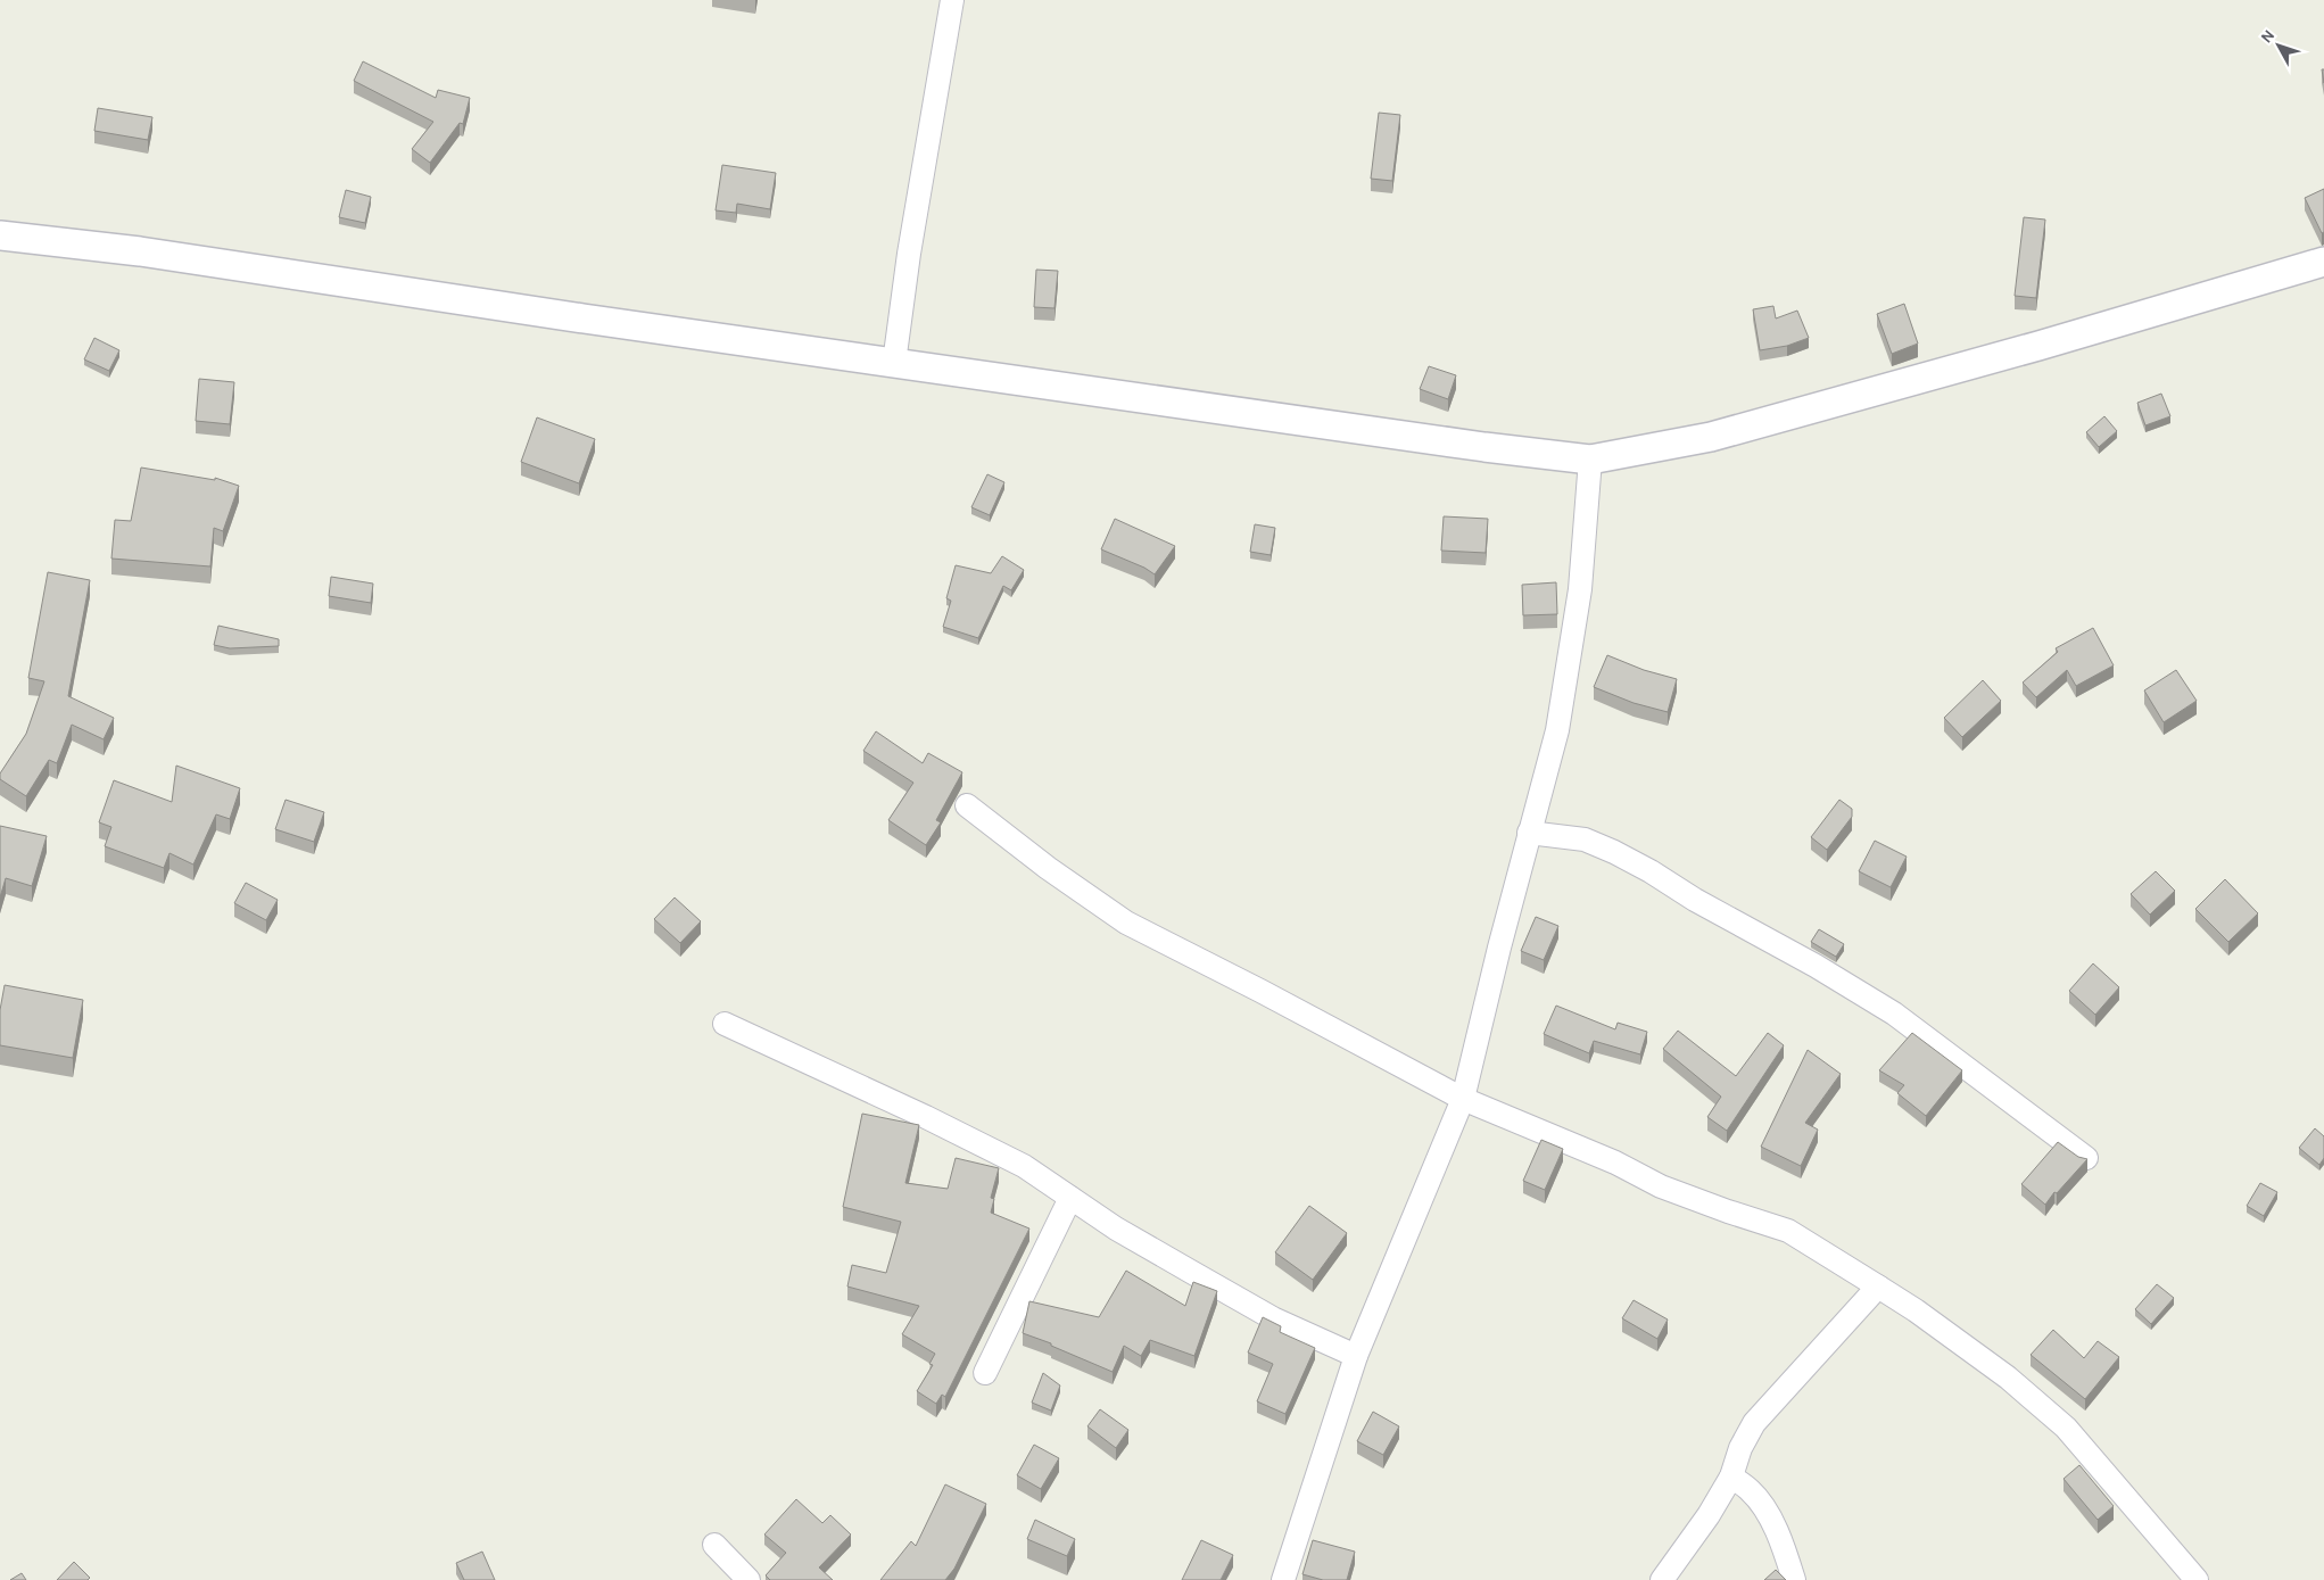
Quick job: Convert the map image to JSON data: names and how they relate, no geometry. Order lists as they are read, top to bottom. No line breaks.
{"north":"top left"}
